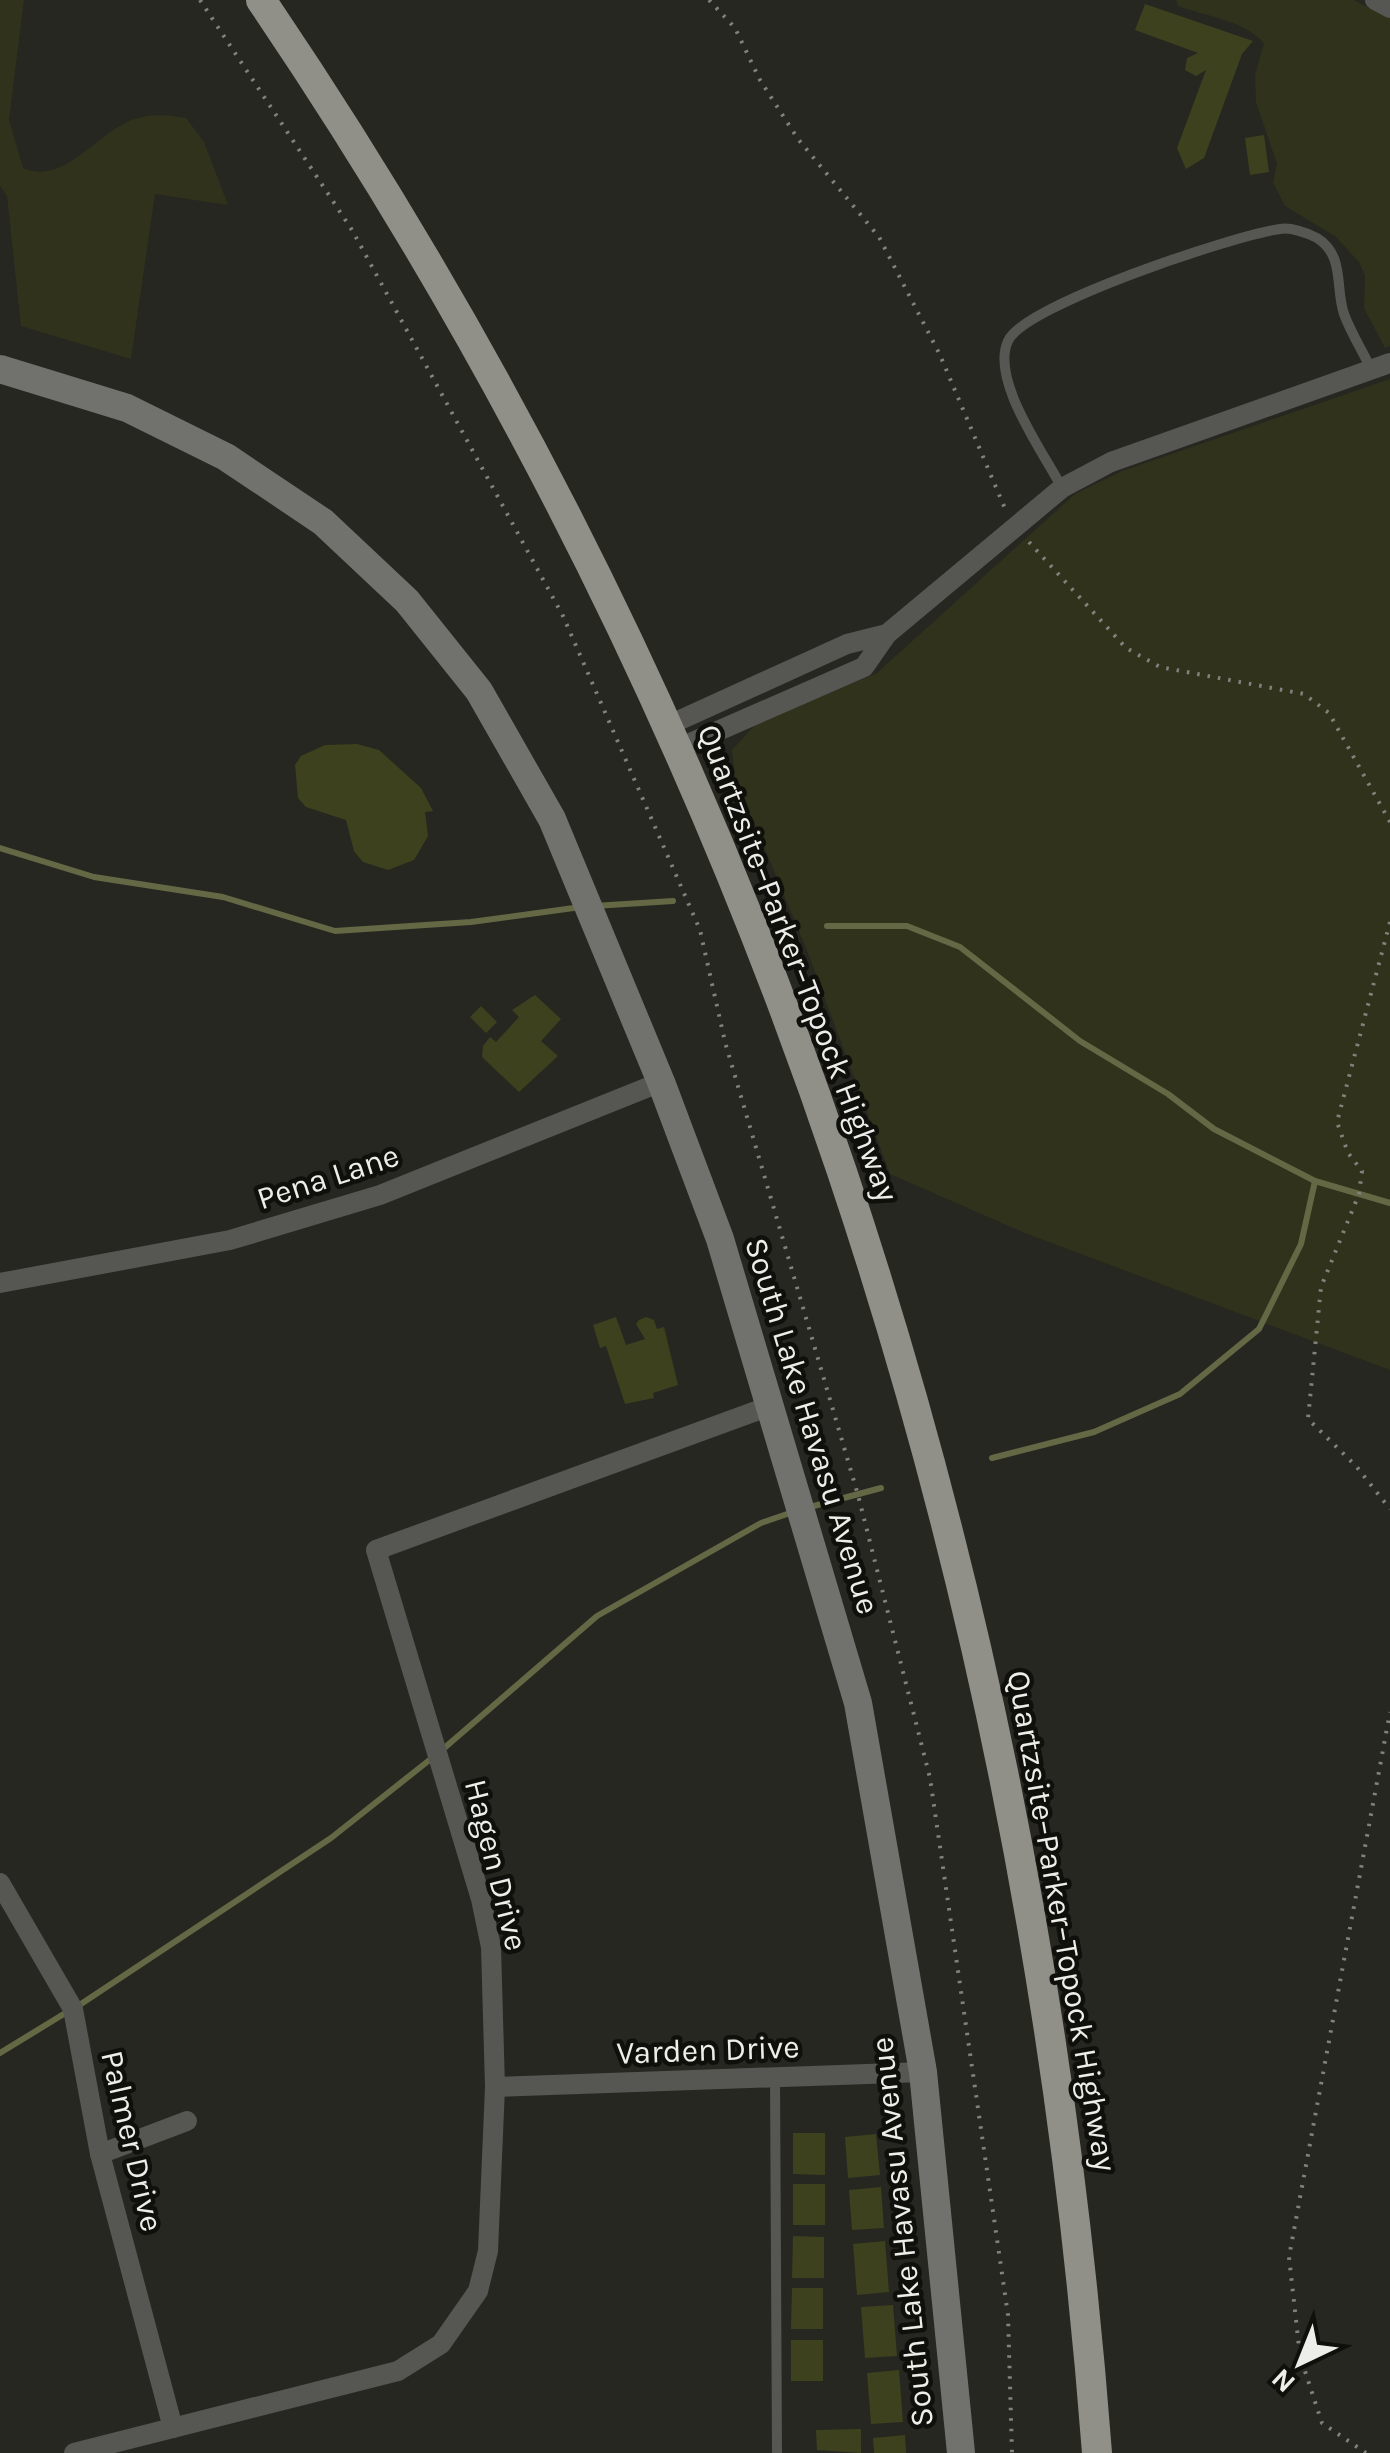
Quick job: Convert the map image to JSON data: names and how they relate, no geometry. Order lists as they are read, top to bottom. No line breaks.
{"streets":{"highway":["Quartzsite–Parker–Topock Highway"],"main road":["South Lake Havasu Avenue"],"street":["Pena Lane","Hagen Drive","Varden Drive","Palmer Drive"]},"crossings":[["Pena Lane","South Lake Havasu Avenue"],["South Lake Havasu Avenue","Hagen Drive"],["South Lake Havasu Avenue","Varden Drive"],["Hagen Drive","Varden Drive"],["Hagen Drive","Palmer Drive"]],"north":"bottom left"}
